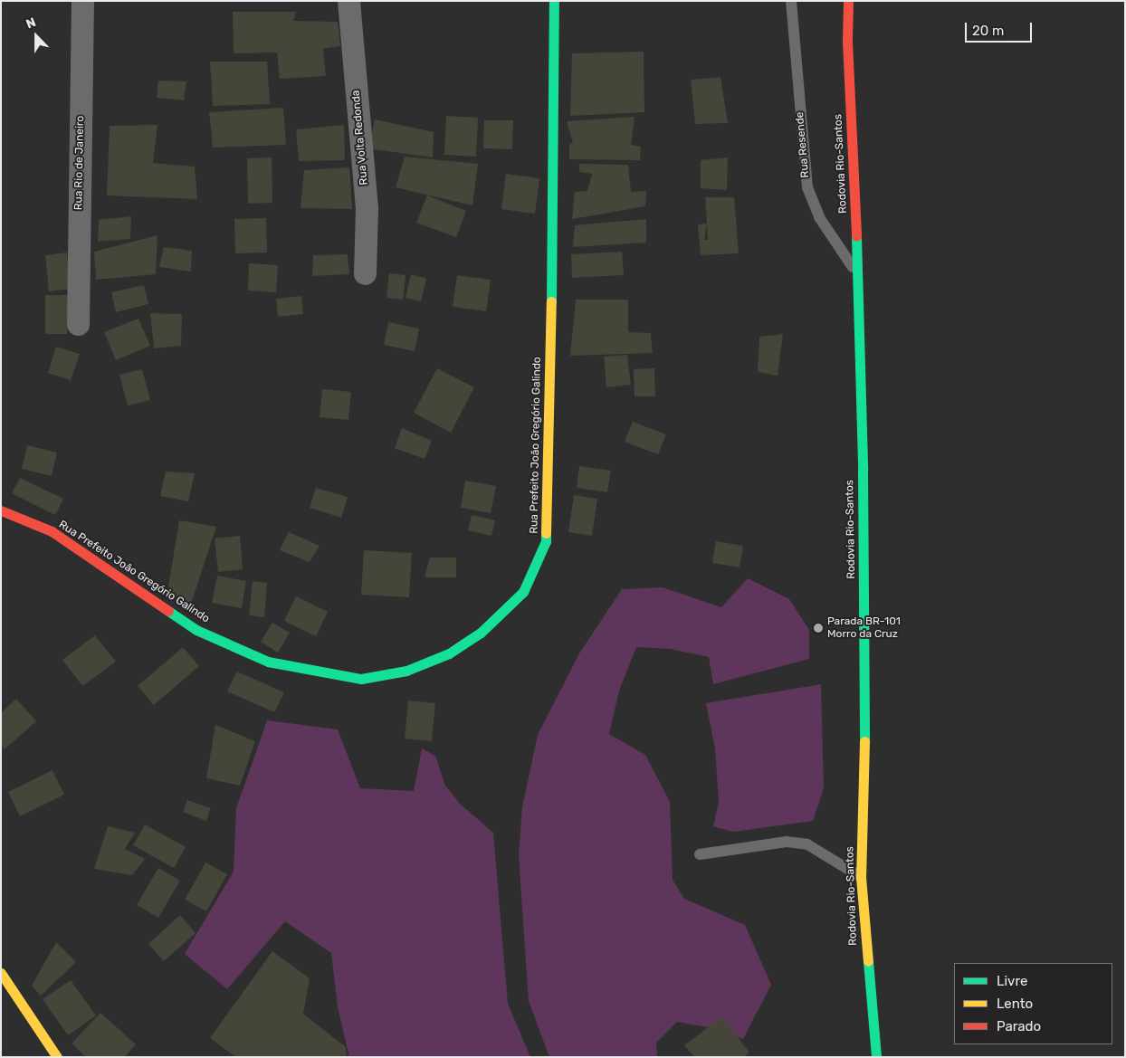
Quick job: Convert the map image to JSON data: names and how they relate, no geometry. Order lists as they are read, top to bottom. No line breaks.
{"streets":{"main road":["Rodovia Rio-Santos","Rua Prefeito João Gregório Galindo"],"street":["Rua Volta Redonda","Rua Rio de Janeiro"],"lane":["Rua Resende"]},"crossings":[["Rua Resende","Rodovia Rio-Santos"]],"places":["Parada BR-101 Morro da Cruz"],"legend":["Livre","Lento","Parado"],"scale_bar":"20 m","north":"top"}
